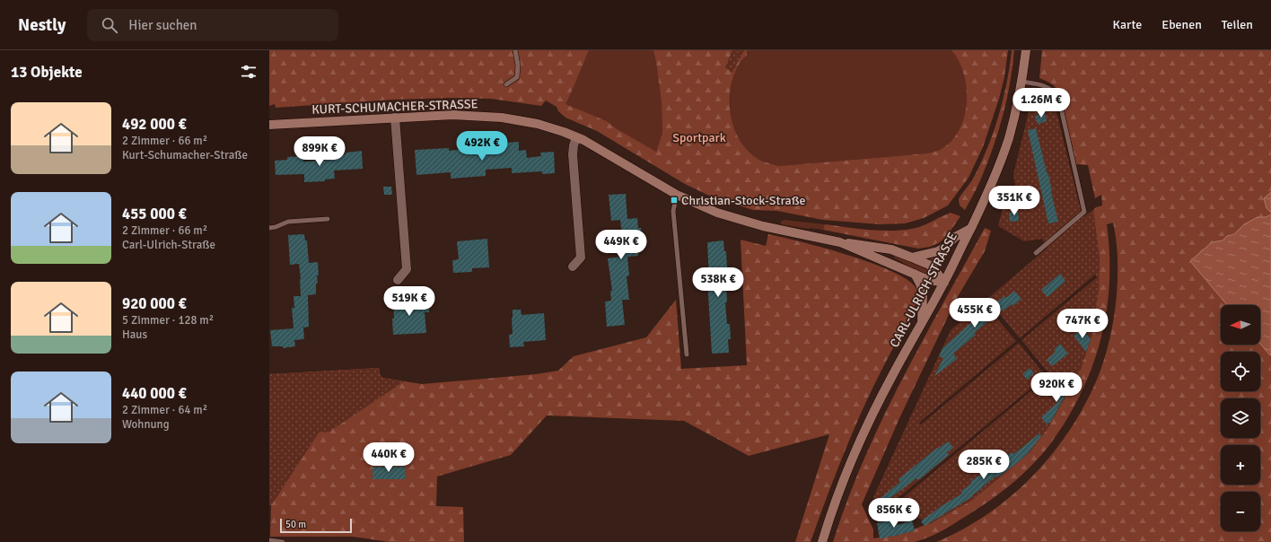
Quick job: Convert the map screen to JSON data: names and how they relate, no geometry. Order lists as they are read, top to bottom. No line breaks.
{"streets":{"street":["KURT-SCHUMACHER-STRASSE","CARL-ULRICH-STRASSE"]},"crossings":[["KURT-SCHUMACHER-STRASSE","CARL-ULRICH-STRASSE"]],"parks":["Sportpark"],"places":{"transit":["Christian-Stock-Straße"]},"scale_bar":"50 m","north":"left","page":{"header":"Nestly","search":"Hier suchen","nav":["Karte","Ebenen","Teilen"],"heading":"13 Objekte","price":["1.26M €","492K €","899K €","351K €","449K €","538K €","519K €","455K €","747K €","920K €","440K €","285K €","856K €"],"list":[{"name":"492 000 €","note":"2 Zimmer · 66 m² · Kurt-Schumacher-Straße"},{"name":"455 000 €","note":"2 Zimmer · 66 m² · Carl-Ulrich-Straße"},{"name":"920 000 €","note":"5 Zimmer · 128 m² · Haus"},{"name":"440 000 €","note":"2 Zimmer · 64 m² · Wohnung"}],"map_buttons":["+","−"],"scale":"50 m"}}
